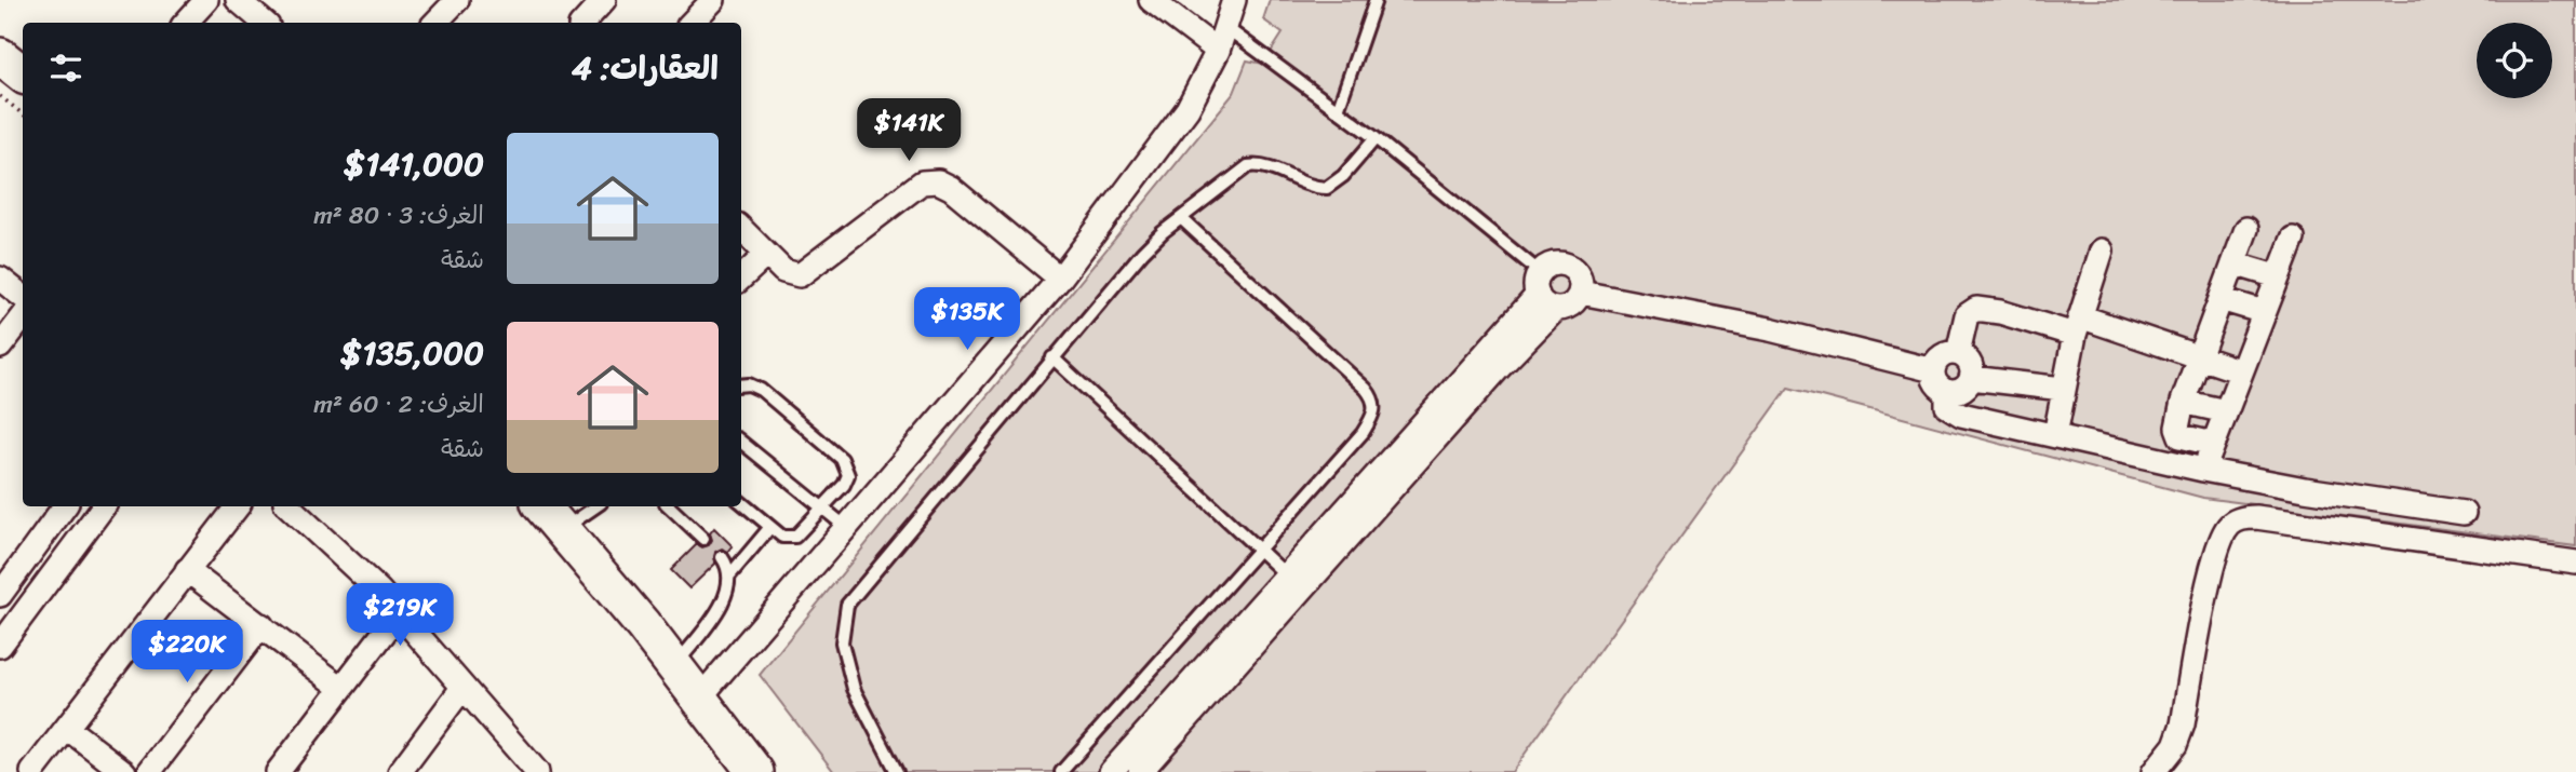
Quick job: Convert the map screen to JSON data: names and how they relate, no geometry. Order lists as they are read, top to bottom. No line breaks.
{"page":{"heading":"العقارات: 4","price":["$141K","$135K","$219K","$220K"],"list":[{"name":"$141,000","note":"الغرف: 3 · 80 m² · شقة"},{"name":"$135,000","note":"الغرف: 2 · 60 m² · شقة"}]}}
